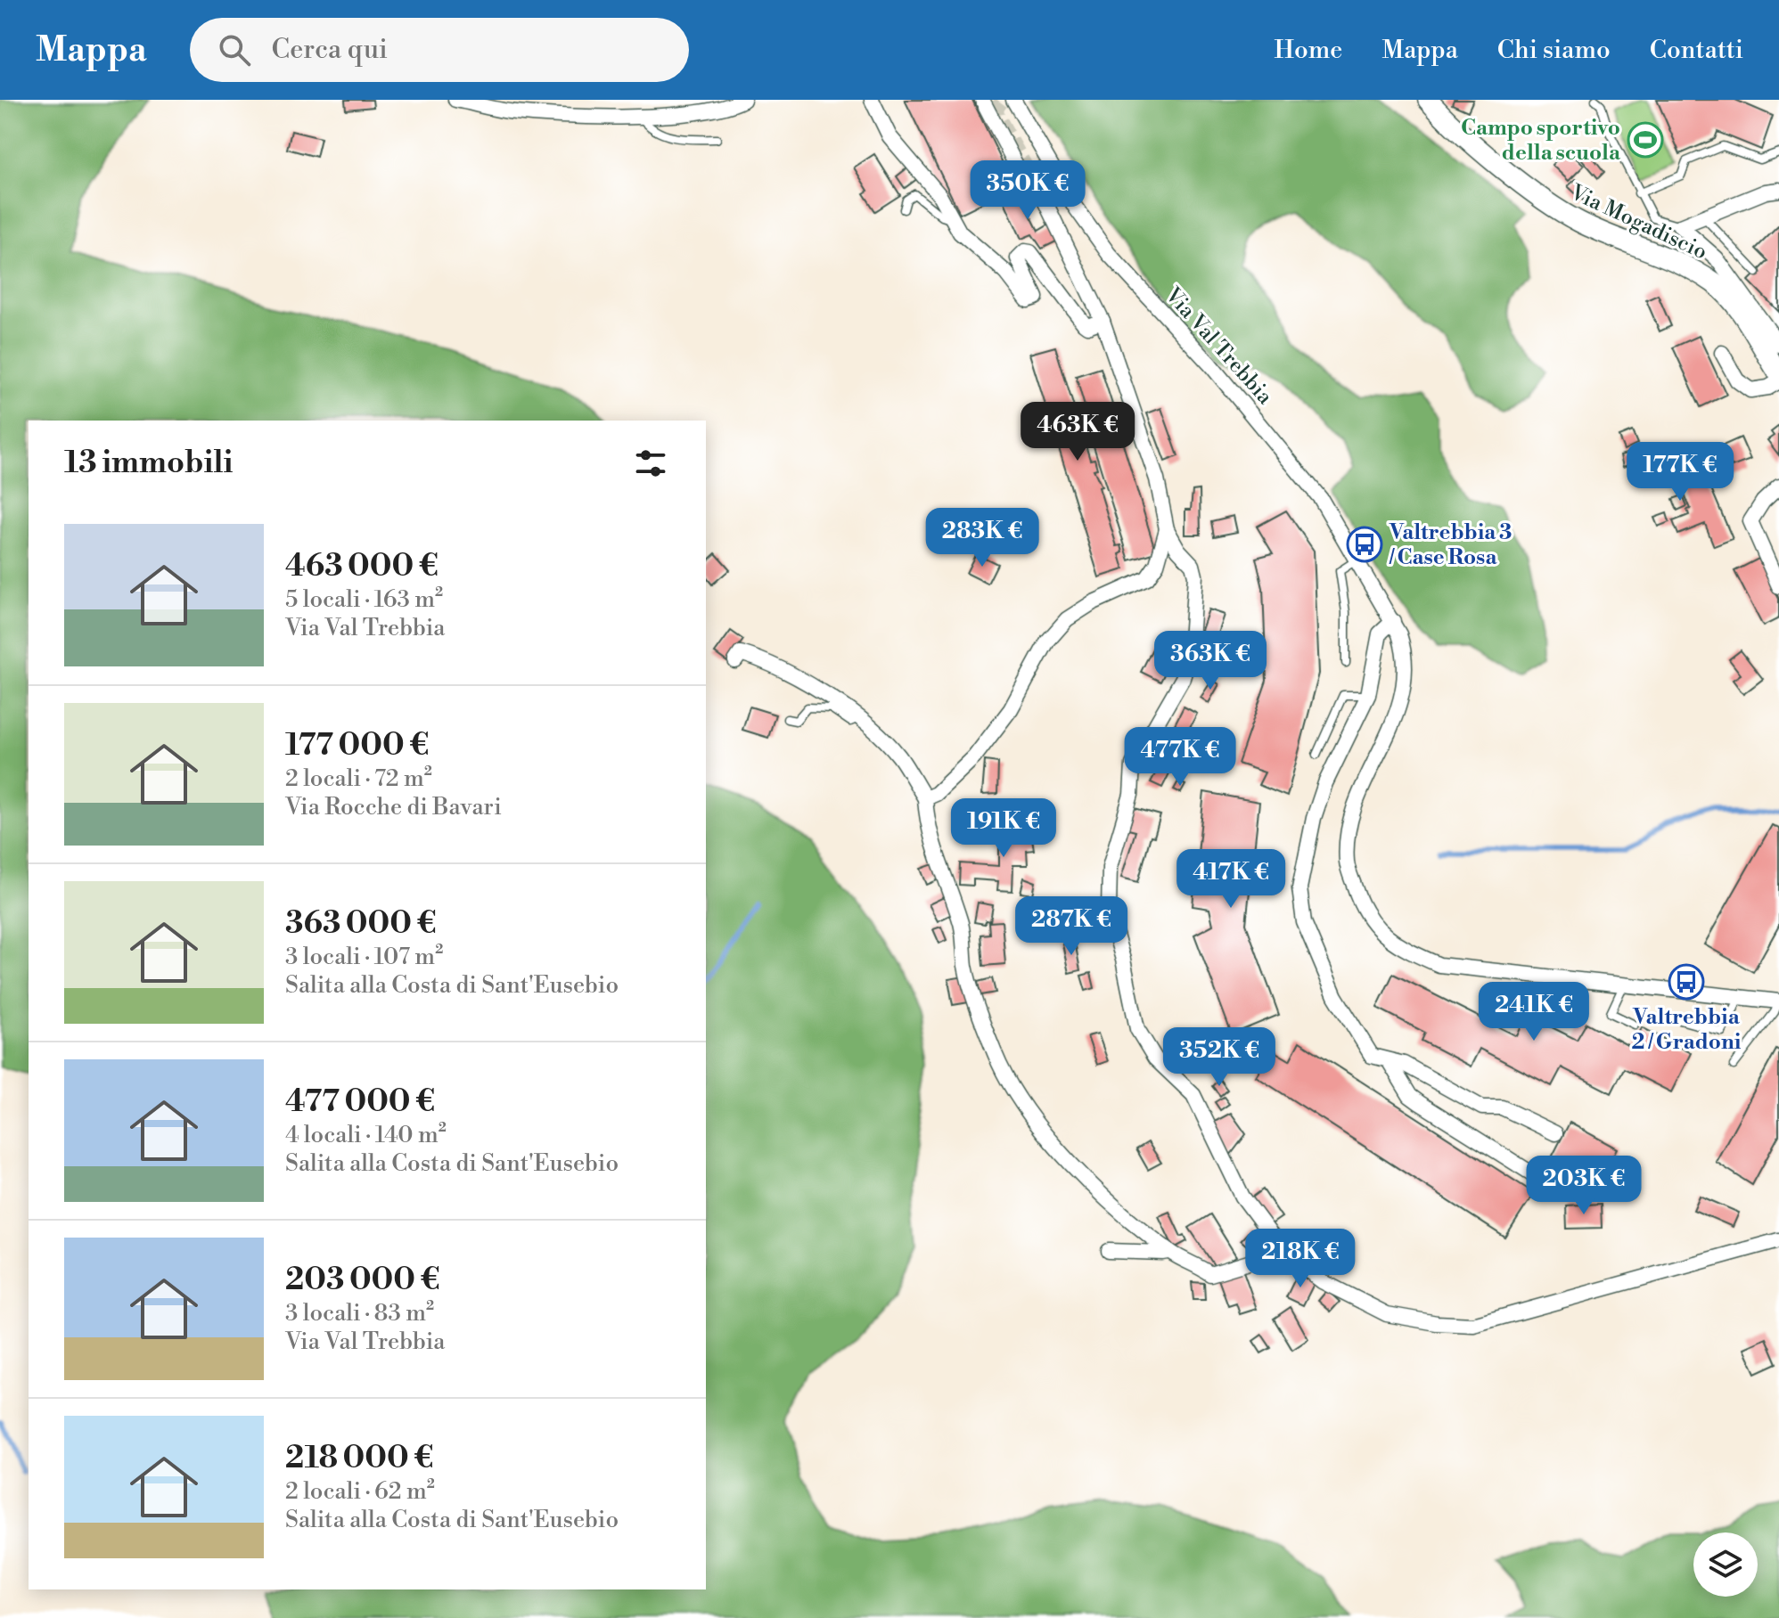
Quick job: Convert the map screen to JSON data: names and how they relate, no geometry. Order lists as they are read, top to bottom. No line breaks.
{"streets":{"street":["Via Mogadiscio","Via Val Trebbia"]},"places":{"sports":["Campo sportivo della scuola"],"bus stop":["Valtrebbia 3 / Case Rosa","Valtrebbia 2 / Gradoni"]},"page":{"header":"Mappa","search":"Cerca qui","nav":["Home","Mappa","Chi siamo","Contatti"],"price":["350K €","463K €","177K €","283K €","363K €","477K €","191K €","417K €","287K €","241K €","352K €","203K €","218K €"],"heading":"13 immobili","list":[{"name":"463 000 €","note":"5 locali · 163 m² · Via Val Trebbia"},{"name":"177 000 €","note":"2 locali · 72 m² · Via Rocche di Bavari"},{"name":"363 000 €","note":"3 locali · 107 m² · Salita alla Costa di Sant'Eusebio"},{"name":"477 000 €","note":"4 locali · 140 m² · Salita alla Costa di Sant'Eusebio"},{"name":"203 000 €","note":"3 locali · 83 m² · Via Val Trebbia"},{"name":"218 000 €","note":"2 locali · 62 m² · Salita alla Costa di Sant'Eusebio"}]}}
